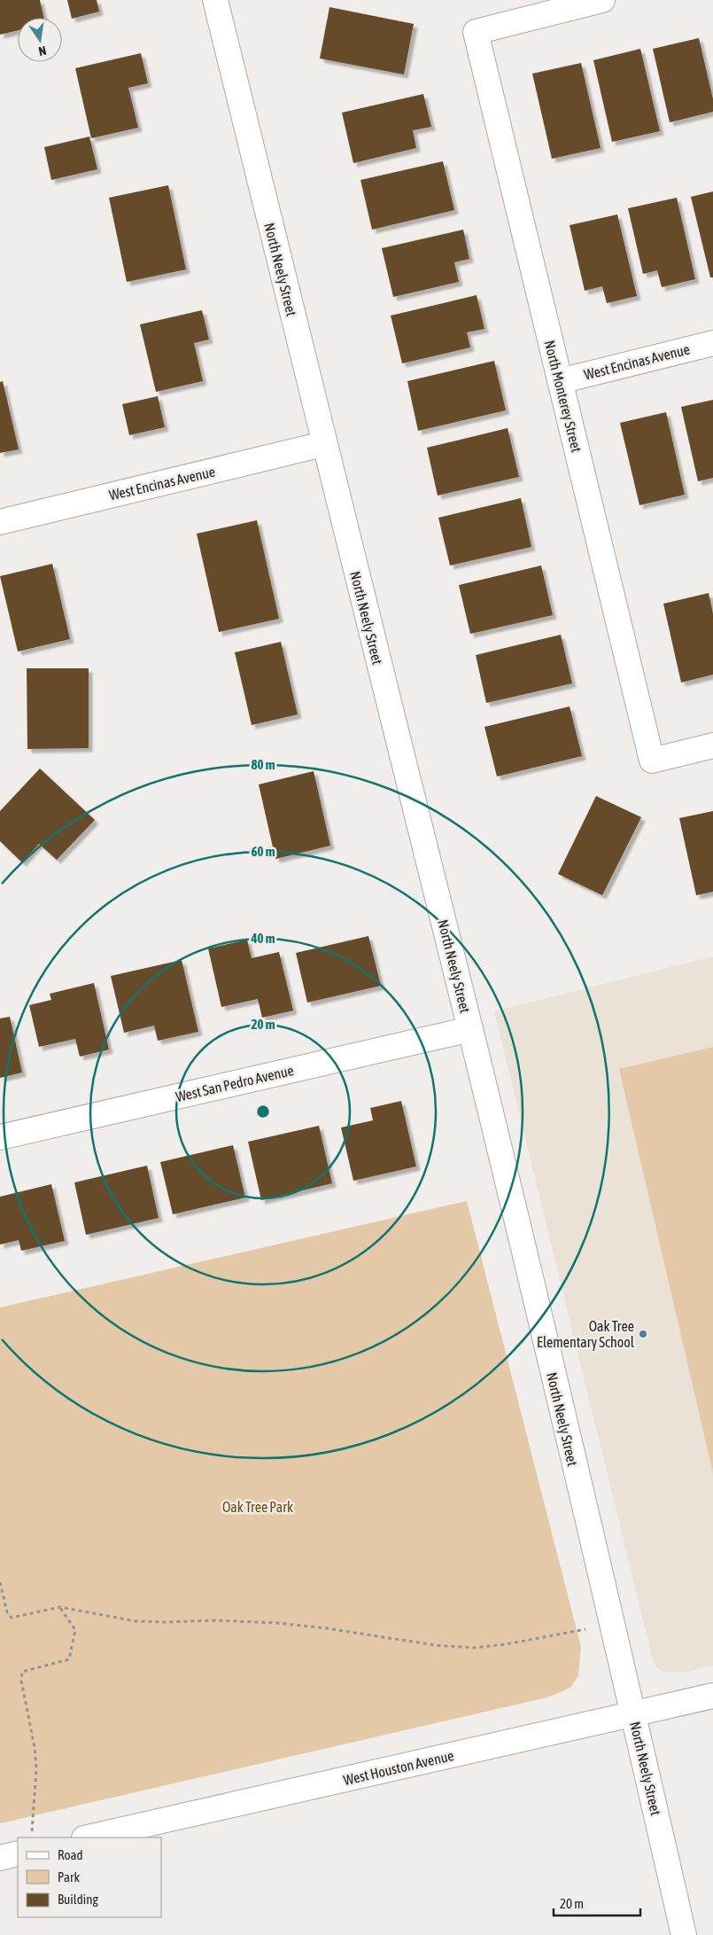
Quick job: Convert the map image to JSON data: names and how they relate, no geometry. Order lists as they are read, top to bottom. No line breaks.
{"streets":{"street":["North Neely Street","West Encinas Avenue","North Monterey Street","West San Pedro Avenue","West Houston Avenue"]},"crossings":[["North Neely Street","West Encinas Avenue"],["North Neely Street","West San Pedro Avenue"],["North Neely Street","West Houston Avenue"],["West Encinas Avenue","North Monterey Street"]],"parks":["Oak Tree Park"],"places":["Oak Tree Elementary School"],"legend":["Road","Park","Building"],"scale_bar":"20 m","north":"bottom","rings":["80 m","60 m","40 m","20 m"]}
